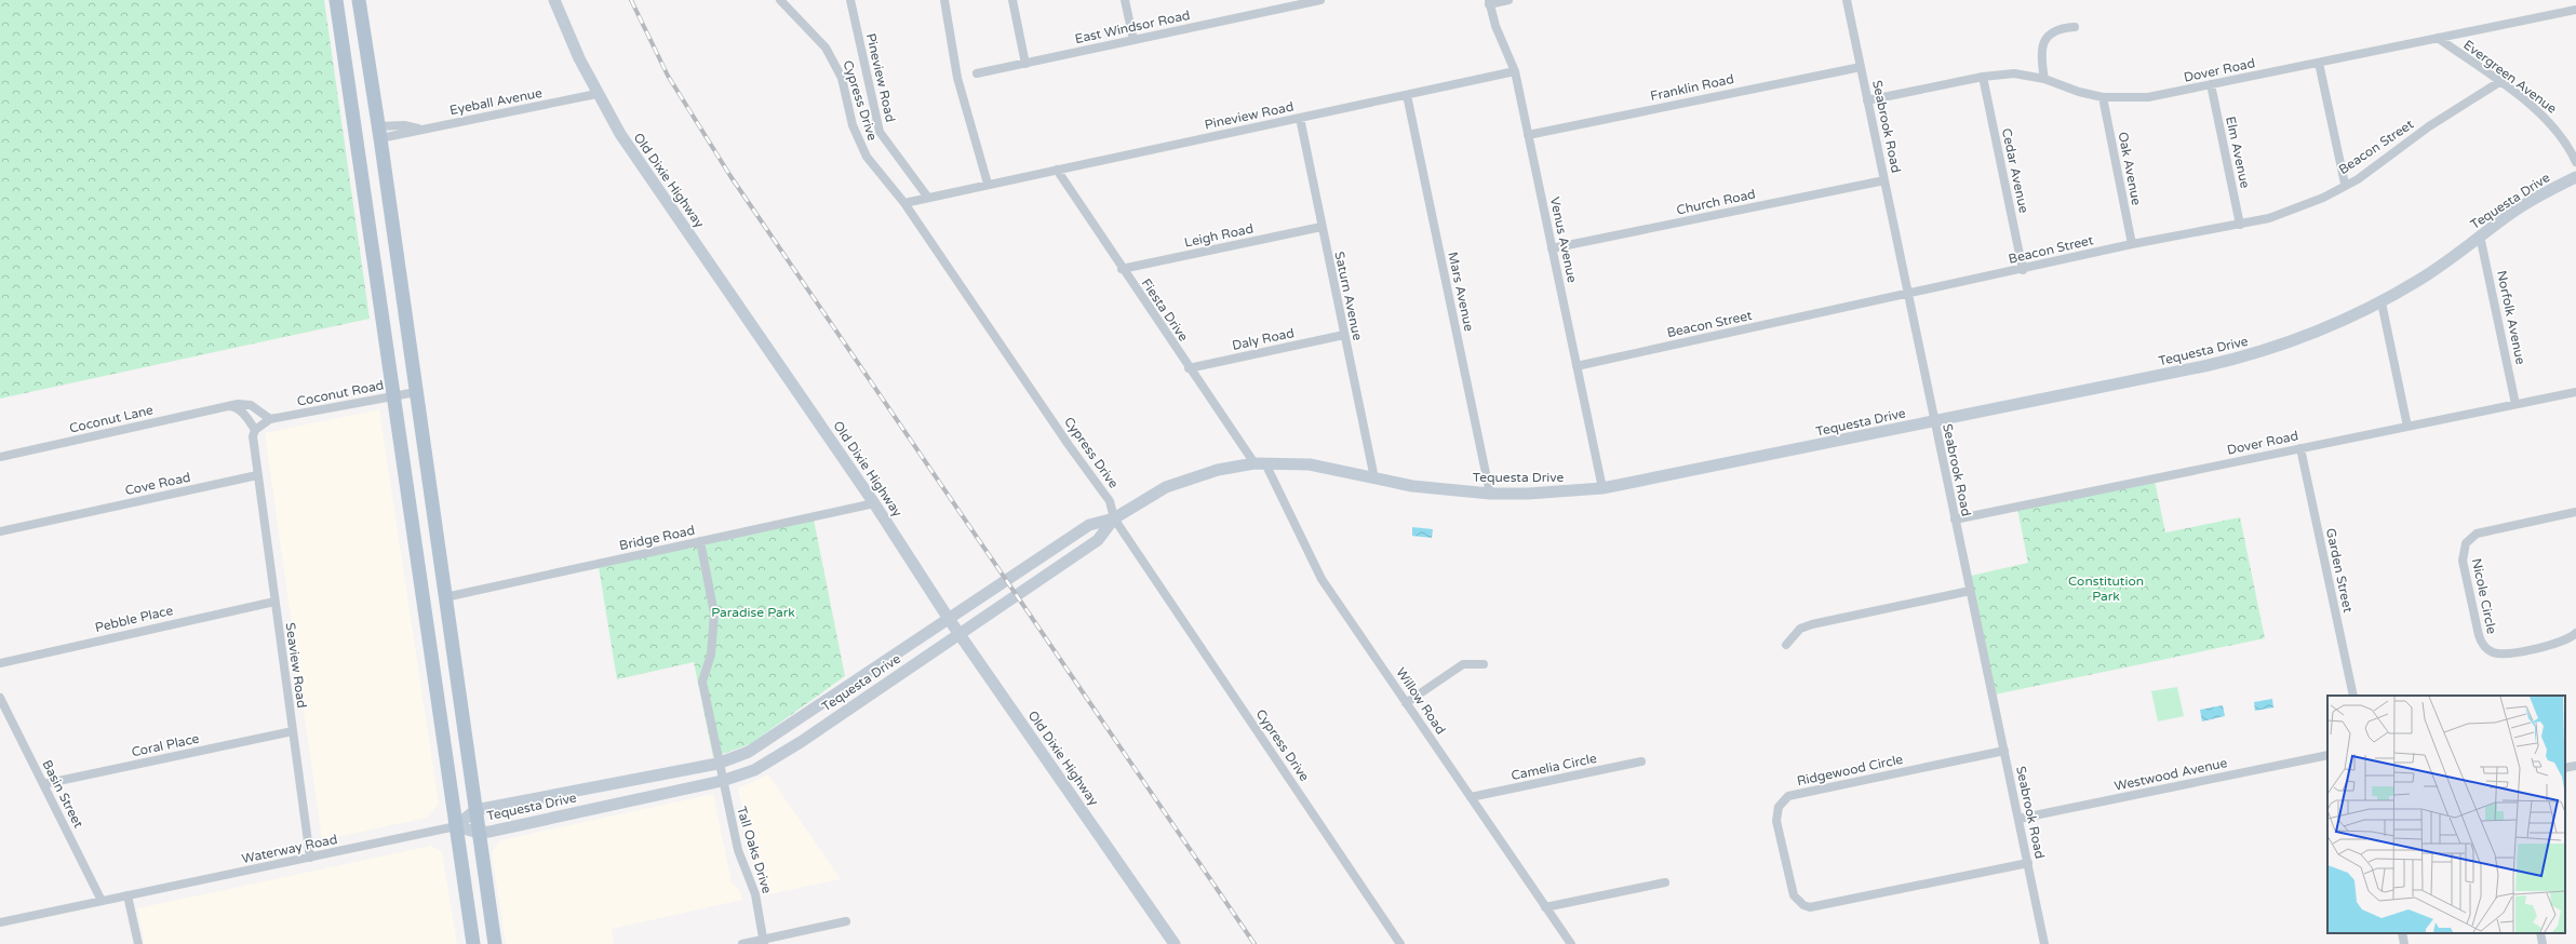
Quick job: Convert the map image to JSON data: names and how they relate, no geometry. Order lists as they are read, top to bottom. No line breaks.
{"streets":{"street":["East Windsor Road","Dover Road","Evergreen Avenue","Pineview Road","Franklin Road","Cypress Drive","Eyeball Avenue","Seabrook Road","Beacon Street","Elm Avenue","Oak Avenue","Cedar Avenue","Old Dixie Highway","Tequesta Drive","Church Road","Leigh Road","Venus Avenue","Mars Avenue","Saturn Avenue","Fiesta Drive","Norfolk Avenue","Daly Road","Coconut Road","Coconut Lane","Cove Road","Bridge Road","Garden Street","Nicole Circle","Pebble Place","Seaview Road","Willow Road","Coral Place","Camelia Circle","Ridgewood Circle","Westwood Avenue","Basin Street","Waterway Road","Tall Oaks Drive"]},"crossings":[["Dover Road","Evergreen Avenue"],["Dover Road","Seabrook Road"],["Dover Road","Elm Avenue"],["Dover Road","Oak Avenue"],["Dover Road","Cedar Avenue"],["Dover Road","Norfolk Avenue"],["Dover Road","Garden Street"],["Evergreen Avenue","Beacon Street"],["Pineview Road","Cypress Drive"],["Pineview Road","Venus Avenue"],["Pineview Road","Mars Avenue"],["Pineview Road","Saturn Avenue"],["Pineview Road","Fiesta Drive"],["Franklin Road","Seabrook Road"],["Franklin Road","Venus Avenue"],["Cypress Drive","Tequesta Drive"],["Eyeball Avenue","Old Dixie Highway"],["Seabrook Road","Beacon Street"],["Seabrook Road","Tequesta Drive"],["Seabrook Road","Church Road"],["Seabrook Road","Ridgewood Circle"],["Seabrook Road","Westwood Avenue"],["Beacon Street","Elm Avenue"],["Beacon Street","Oak Avenue"],["Beacon Street","Cedar Avenue"],["Beacon Street","Venus Avenue"],["Old Dixie Highway","Tequesta Drive"],["Old Dixie Highway","Bridge Road"],["Tequesta Drive","Venus Avenue"],["Tequesta Drive","Mars Avenue"],["Tequesta Drive","Saturn Avenue"],["Tequesta Drive","Fiesta Drive"],["Tequesta Drive","Norfolk Avenue"],["Tequesta Drive","Willow Road"],["Tequesta Drive","Waterway Road"],["Tequesta Drive","Tall Oaks Drive"],["Church Road","Venus Avenue"],["Leigh Road","Saturn Avenue"],["Leigh Road","Fiesta Drive"],["Saturn Avenue","Daly Road"],["Fiesta Drive","Daly Road"],["Fiesta Drive","Willow Road"],["Coconut Road","Coconut Lane"],["Cove Road","Seaview Road"],["Bridge Road","Tall Oaks Drive"],["Pebble Place","Seaview Road"],["Seaview Road","Coral Place"],["Seaview Road","Waterway Road"],["Willow Road","Camelia Circle"],["Coral Place","Basin Street"],["Basin Street","Waterway Road"]],"parks":["Constitution Park","Paradise Park"]}
